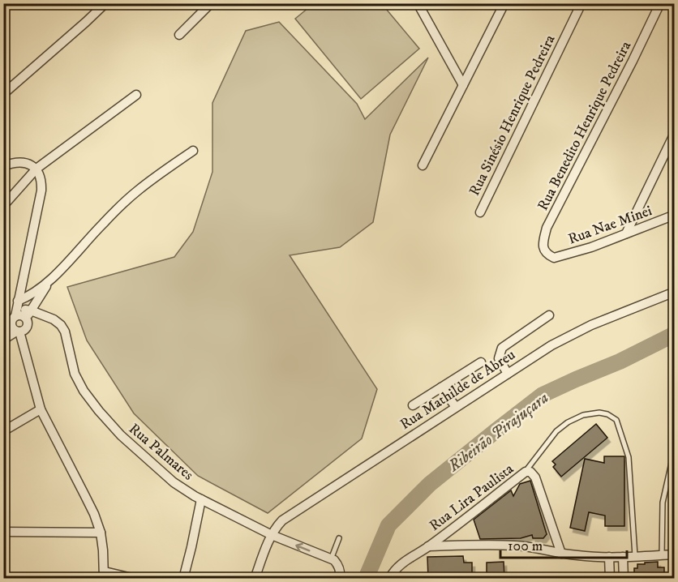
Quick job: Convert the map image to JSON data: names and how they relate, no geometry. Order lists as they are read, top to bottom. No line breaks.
{"streets":{"street":["Rua Sinésio Henrique Pedreira","Rua Benedito Henrique Pedreira","Rua Nae Minei","Rua Mathilde de Abreu","Rua Palmares","Rua Lira Paulista"]},"crossings":[["Rua Benedito Henrique Pedreira","Rua Nae Minei"],["Rua Mathilde de Abreu","Rua Palmares"]],"water":["Ribeirão Pirajuçara"],"scale_bar":"100 m"}
